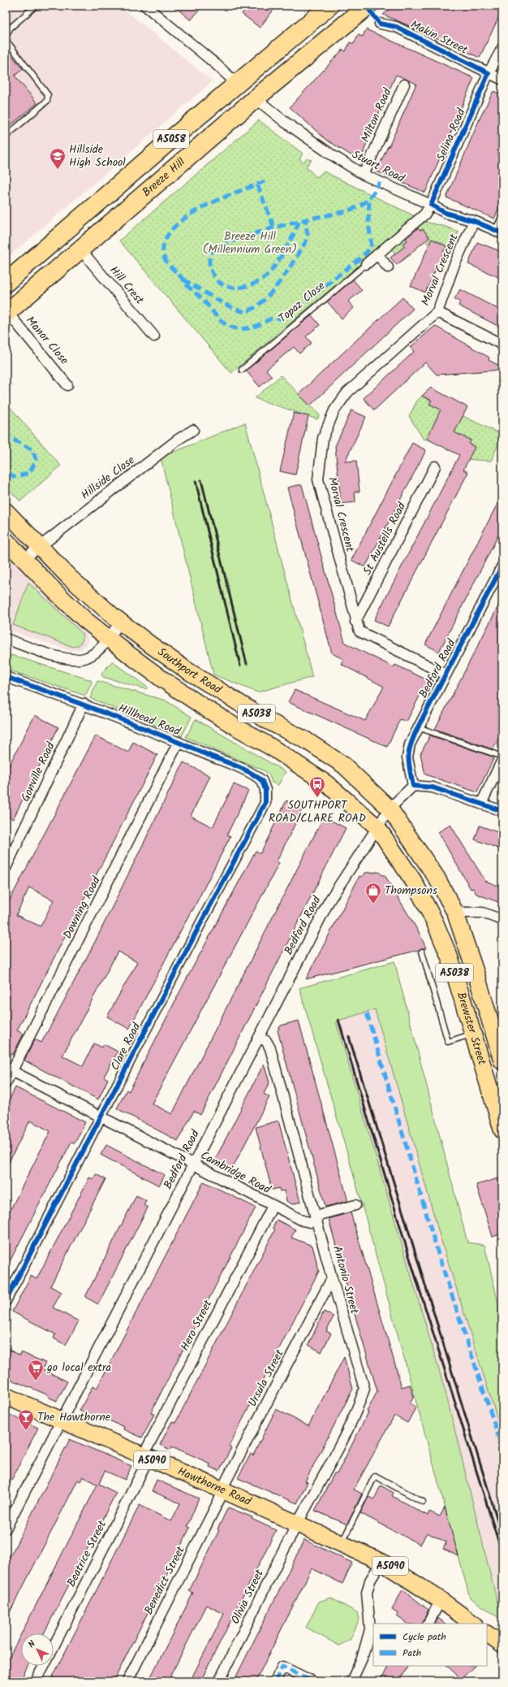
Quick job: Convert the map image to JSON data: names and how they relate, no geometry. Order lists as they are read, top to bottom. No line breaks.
{"streets":{"highway":["A5058","Breeze Hill"],"main road":["Southport Road","A5038","Brewster Street","A5090","Hawthorne Road"],"street":["Makin Street","Milton Road","Selina Road","Stuart Road","Morval Crescent","Hill Crest","Topaz Close","Manor Close","Hillside Close","St Austells Road","Bedford Road","Hillhead Road","Gonville Road","Downing Road","Clare Road","Cambridge Road","Antonio Street","Hero Street","Ursula Street","Beatrice Street","Benedict Street","Olivia Street"]},"crossings":[["Makin Street","Selina Road"],["Milton Road","Stuart Road"],["Selina Road","Stuart Road"],["Selina Road","Topaz Close"],["Stuart Road","Breeze Hill"],["Stuart Road","Morval Crescent"],["Stuart Road","Topaz Close"],["Breeze Hill","Hill Crest"],["Breeze Hill","Manor Close"],["Morval Crescent","St Austells Road"],["Morval Crescent","Bedford Road"],["Hillside Close","Southport Road"],["Bedford Road","Southport Road"],["Bedford Road","Brewster Street"],["Bedford Road","Cambridge Road"],["Bedford Road","Antonio Street"],["Bedford Road","Hawthorne Road"],["Southport Road","Brewster Street"],["Hillhead Road","Gonville Road"],["Hillhead Road","Downing Road"],["Hillhead Road","Clare Road"],["Downing Road","Cambridge Road"],["Clare Road","Cambridge Road"],["Cambridge Road","Antonio Street"],["Cambridge Road","Hero Street"],["Antonio Street","Ursula Street"],["Antonio Street","A5090"],["Antonio Street","Hawthorne Road"],["Antonio Street","Olivia Street"],["Hero Street","Hawthorne Road"],["Hero Street","Beatrice Street"],["Ursula Street","Hawthorne Road"],["Ursula Street","Benedict Street"],["A5090","Hawthorne Road"],["A5090","Olivia Street"],["Hawthorne Road","Beatrice Street"],["Hawthorne Road","Benedict Street"],["Hawthorne Road","Olivia Street"]],"parks":["Breeze Hill (Millennium Green)"],"places":{"school or university":["Hillside High School"],"bus stop":["SOUTHPORT ROAD/CLARE ROAD"],"shop":["Thompsons"],"supermarket":["go local extra"],"bar":["The Hawthorne"]},"legend":["Cycle path","Path"],"north":"top left"}
